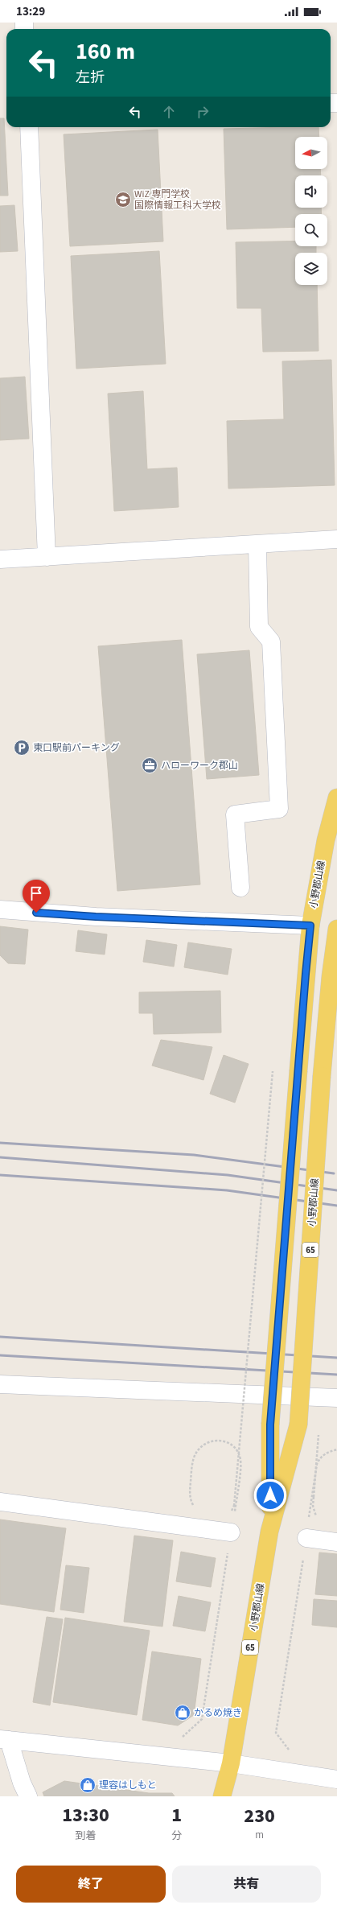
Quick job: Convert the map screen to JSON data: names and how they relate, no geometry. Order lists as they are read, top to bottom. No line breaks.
{"streets":{"main road":["小野郡山線","65"]},"places":{"school or university":["WiZ 専門学校 国際情報工科大学校"],"parking":["東口駅前パーキング"],"office":["ハローワーク郡山"],"shop":["かるめ焼き","理容はしもと"]},"north":"left","page":{"status":"13:29","turn":["160 m","左折"],"eta":["13:30","到着","1","分","230","m"],"buttons":["終了","共有"]}}
